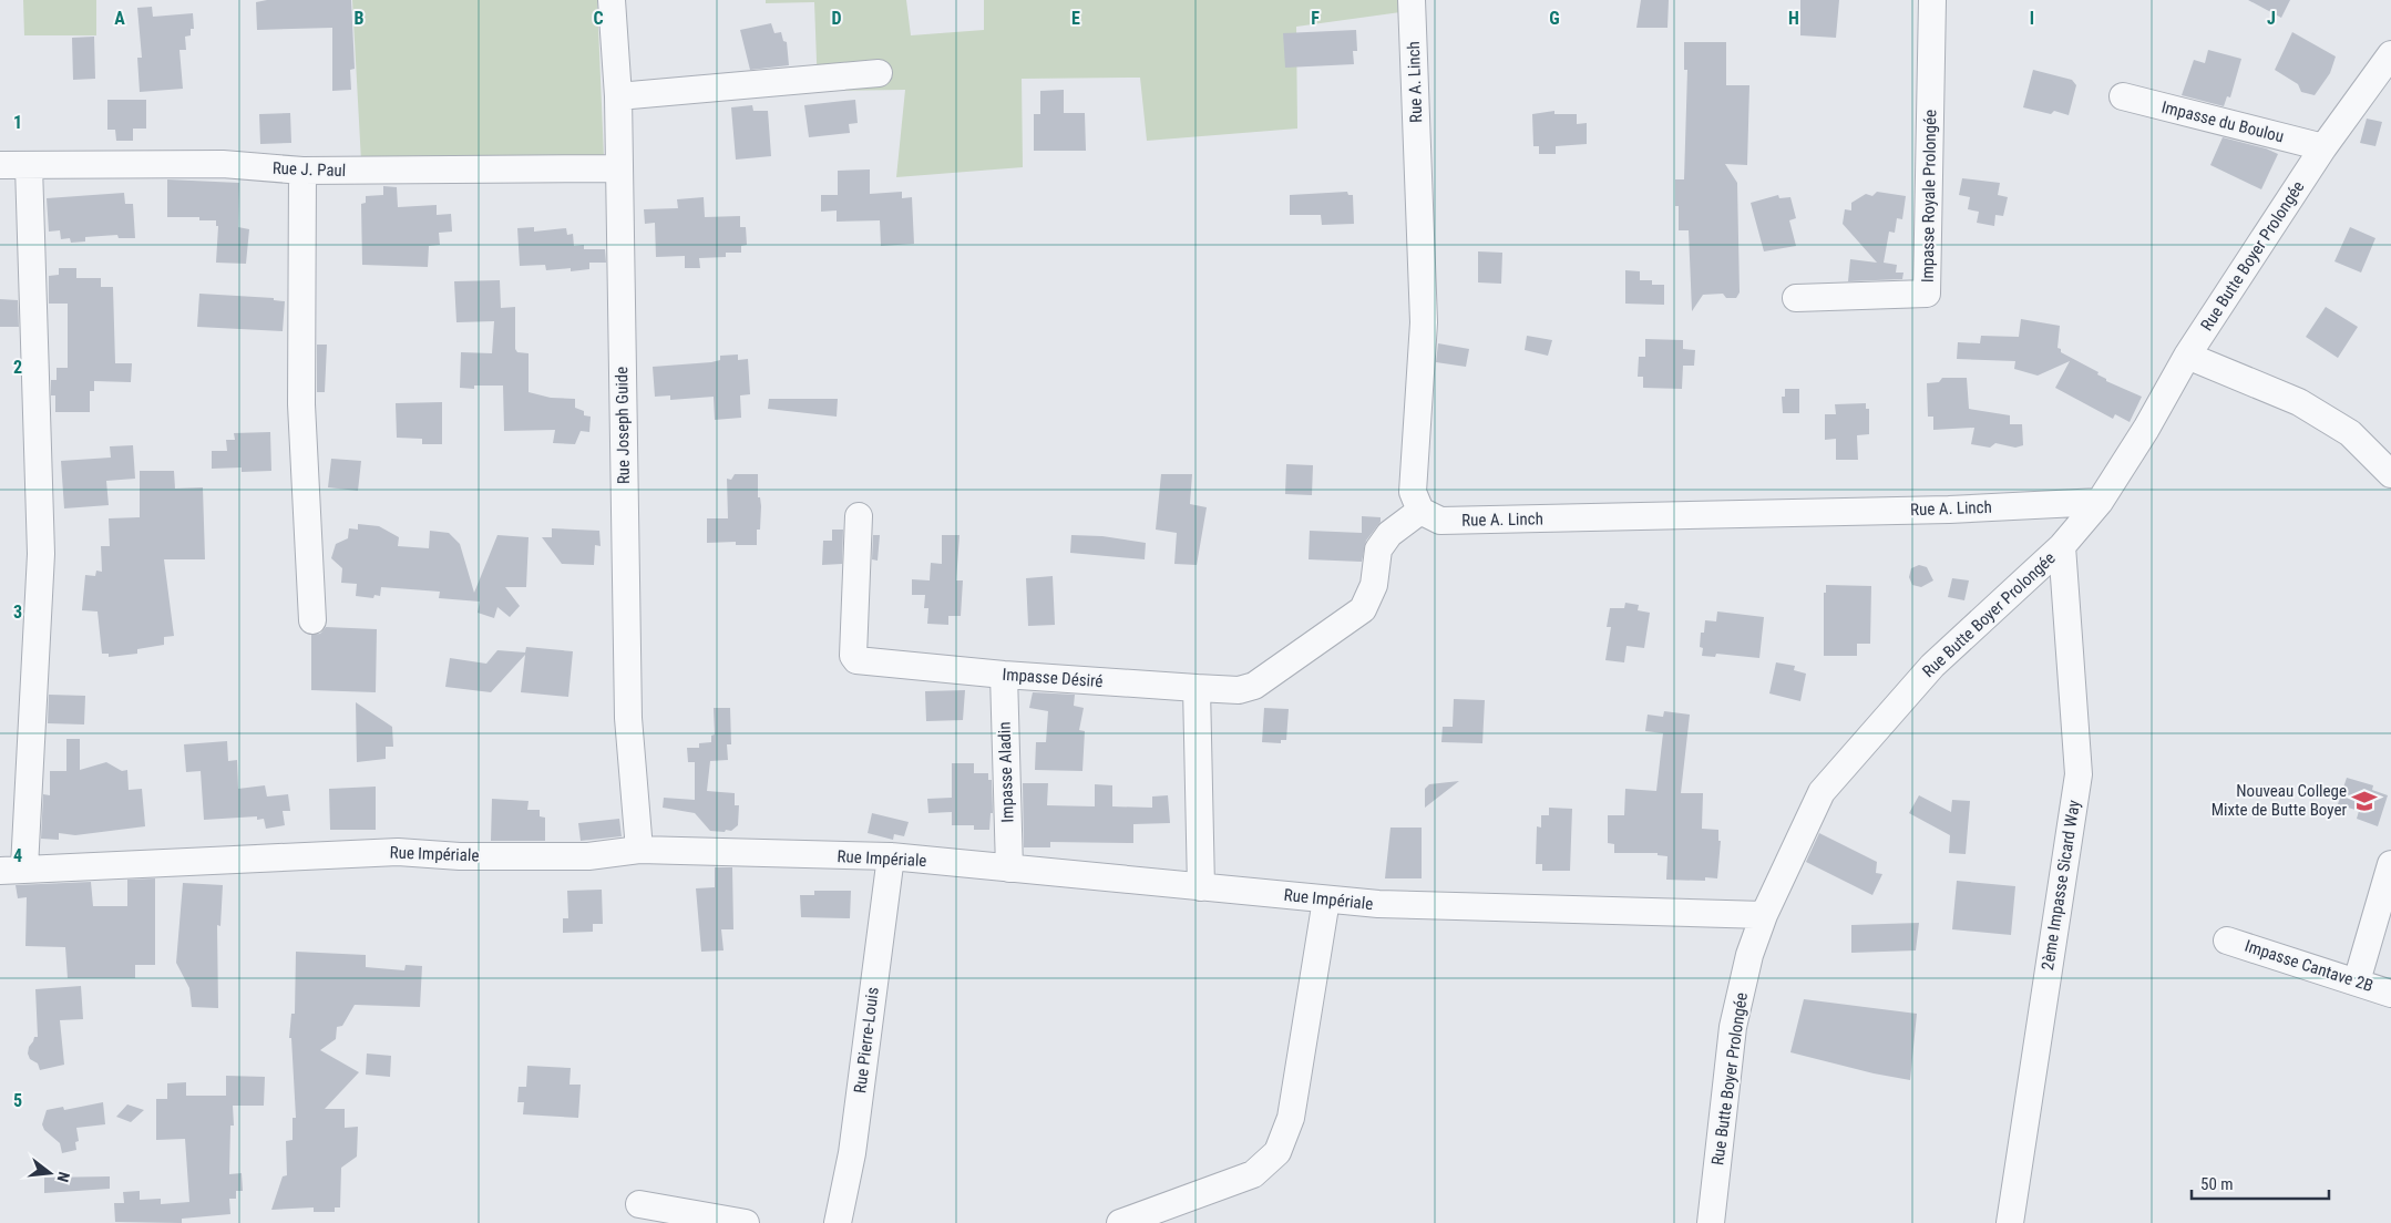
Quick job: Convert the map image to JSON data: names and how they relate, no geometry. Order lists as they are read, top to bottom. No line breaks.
{"streets":{"street":["Rue A. Linch","Impasse du Boulou","Rue J. Paul","Impasse Royale Prolongée","Rue Butte Boyer Prolongée","Rue Joseph Guide","Impasse Désiré","Impasse Aladin","Rue Impériale","2ème Impasse Sicard Way","Impasse Cantave 2B","Rue Pierre-Louis"]},"crossings":[["Rue A. Linch","Rue Butte Boyer Prolongée"],["Rue A. Linch","Impasse Désiré"],["Impasse du Boulou","Rue Butte Boyer Prolongée"],["Rue J. Paul","Rue Joseph Guide"],["Rue Butte Boyer Prolongée","Rue Impériale"],["Rue Butte Boyer Prolongée","2ème Impasse Sicard Way"],["Rue Joseph Guide","Rue Impériale"],["Impasse Désiré","Impasse Aladin"],["Impasse Aladin","Rue Impériale"],["Rue Impériale","Rue Pierre-Louis"]],"places":{"school or university":["Nouveau College Mixte de Butte Boyer"]},"scale_bar":"50 m","north":"right","grid":{"columns":["A","B","C","D","E","F","G","H","I","J"],"rows":["1","2","3","4","5"]}}
